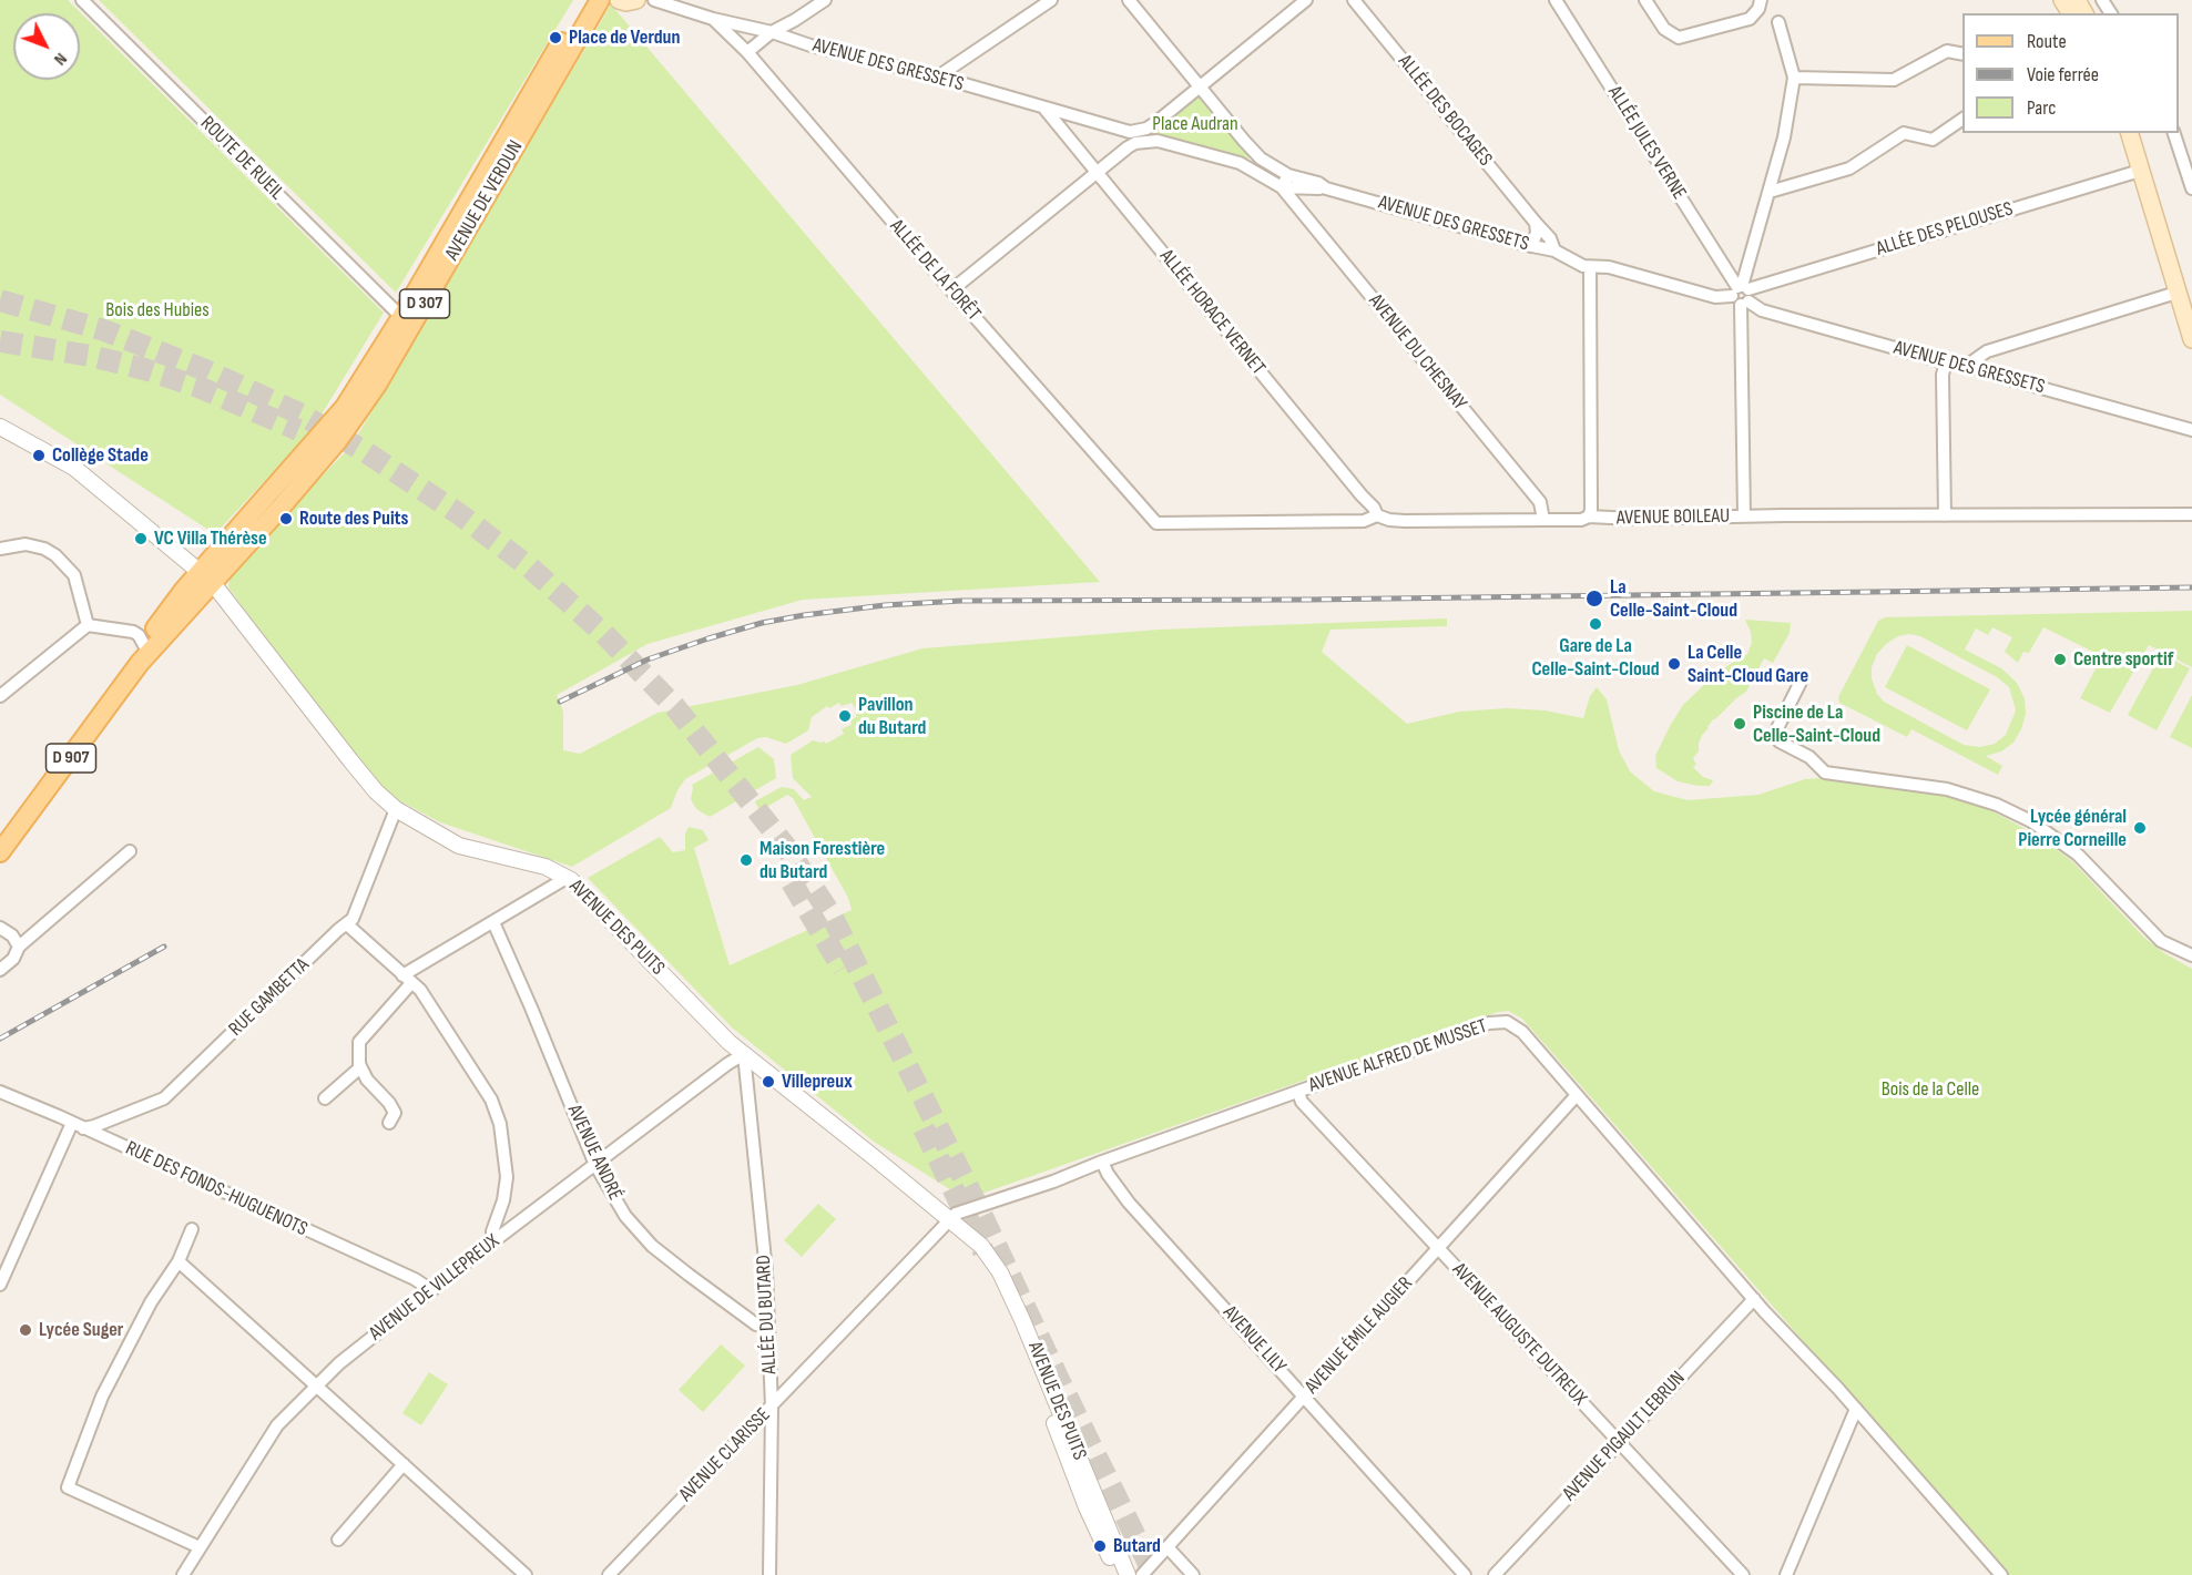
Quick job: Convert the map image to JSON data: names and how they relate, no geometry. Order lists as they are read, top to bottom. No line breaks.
{"streets":{"main road":["AVENUE DE VERDUN","D 307","D 907"],"street":["AVENUE DES GRESSETS","ALLÉE DES BOCAGES","ALLÉE JULES VERNE","ROUTE DE RUEIL","ALLÉE DES PELOUSES","ALLÉE DE LA FORÊT","ALLÉE HORACE VERNET","AVENUE DU CHESNAY","AVENUE BOILEAU","AVENUE DES PUITS","RUE GAMBETTA","AVENUE ALFRED DE MUSSET","AVENUE ANDRÉ","RUE DES FONDS-HUGUENOTS","AVENUE DE VILLEPREUX","ALLÉE DU BUTARD","AVENUE AUGUSTE DUTREUX","AVENUE ÉMILE AUGIER","AVENUE LILY","AVENUE PIGAULT LEBRUN","AVENUE CLARISSE"]},"crossings":[["AVENUE DES GRESSETS","ALLÉE DES BOCAGES"],["AVENUE DES GRESSETS","ALLÉE JULES VERNE"],["AVENUE DES GRESSETS","ALLÉE DES PELOUSES"],["AVENUE DES GRESSETS","ALLÉE DE LA FORÊT"],["AVENUE DES GRESSETS","ALLÉE HORACE VERNET"],["AVENUE DES GRESSETS","AVENUE DU CHESNAY"],["ALLÉE JULES VERNE","ALLÉE DES PELOUSES"],["ROUTE DE RUEIL","AVENUE DE VERDUN"],["AVENUE DE VERDUN","D 907"],["AVENUE DE VERDUN","AVENUE DES PUITS"],["ALLÉE DE LA FORÊT","AVENUE BOILEAU"],["ALLÉE HORACE VERNET","AVENUE BOILEAU"],["AVENUE DU CHESNAY","AVENUE BOILEAU"],["D 907","AVENUE DES PUITS"],["AVENUE DES PUITS","RUE GAMBETTA"],["AVENUE DES PUITS","AVENUE ALFRED DE MUSSET"],["AVENUE DES PUITS","AVENUE DE VILLEPREUX"],["AVENUE DES PUITS","ALLÉE DU BUTARD"],["AVENUE DES PUITS","AVENUE CLARISSE"],["RUE GAMBETTA","RUE DES FONDS-HUGUENOTS"],["AVENUE ALFRED DE MUSSET","AVENUE AUGUSTE DUTREUX"],["AVENUE ALFRED DE MUSSET","AVENUE ÉMILE AUGIER"],["AVENUE ALFRED DE MUSSET","AVENUE LILY"],["AVENUE ALFRED DE MUSSET","AVENUE PIGAULT LEBRUN"],["AVENUE ALFRED DE MUSSET","AVENUE CLARISSE"],["AVENUE ANDRÉ","AVENUE DE VILLEPREUX"],["AVENUE ANDRÉ","ALLÉE DU BUTARD"],["RUE DES FONDS-HUGUENOTS","AVENUE DE VILLEPREUX"],["AVENUE DE VILLEPREUX","ALLÉE DU BUTARD"],["ALLÉE DU BUTARD","AVENUE CLARISSE"],["AVENUE AUGUSTE DUTREUX","AVENUE ÉMILE AUGIER"],["AVENUE AUGUSTE DUTREUX","AVENUE PIGAULT LEBRUN"],["AVENUE ÉMILE AUGIER","AVENUE LILY"]],"parks":["Place Audran","Bois des Hubies","Bois de la Celle"],"places":["Place de Verdun","Collège Stade","Route des Puits","VC Villa Thérèse","La Celle-Saint-Cloud","Gare de La Celle-Saint-Cloud","Centre sportif","La Celle Saint-Cloud Gare","Pavillon du Butard","Piscine de La Celle-Saint-Cloud","Lycée général Pierre Corneille","Maison Forestière du Butard","Villepreux","Lycée Suger","Butard"],"legend":["Route","Voie ferrée","Parc"],"north":"bottom right"}
